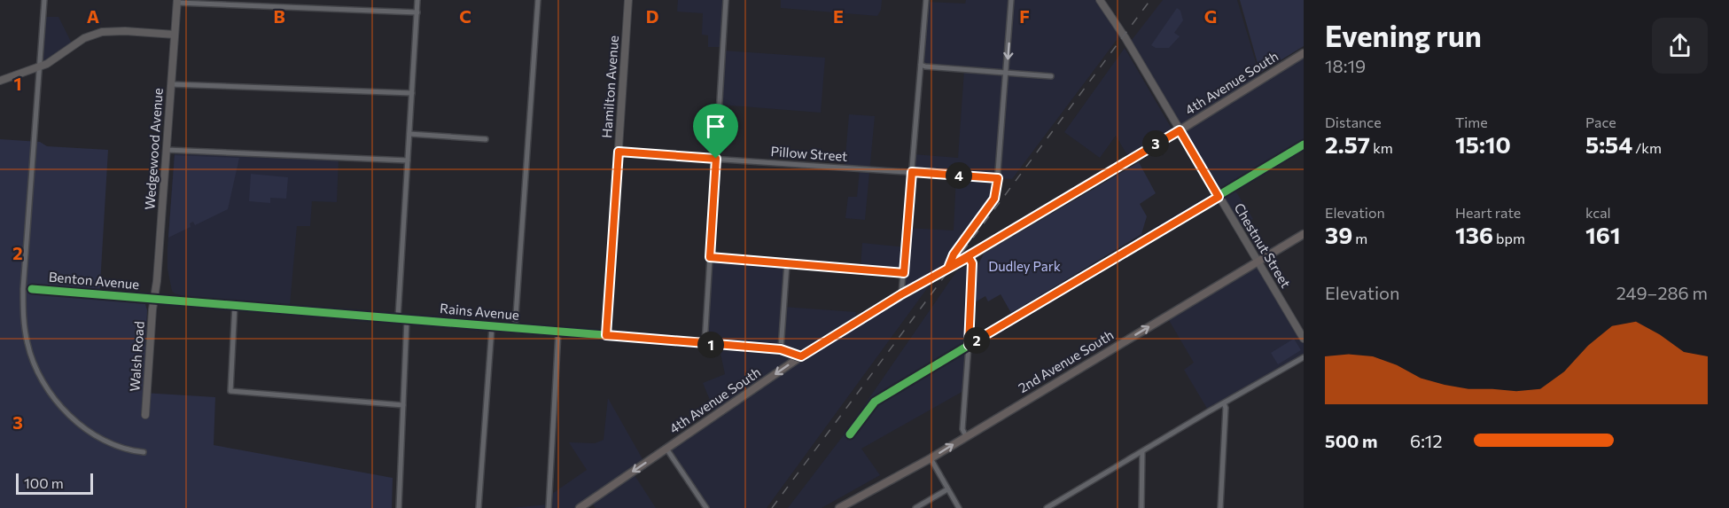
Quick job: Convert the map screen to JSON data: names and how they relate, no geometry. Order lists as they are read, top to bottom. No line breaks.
{"streets":{"main road":["4th Avenue South","2nd Avenue South"],"street":["Hamilton Avenue","Wedgewood Avenue","Pillow Street","Chestnut Street","Benton Avenue","Rains Avenue","Walsh Road"]},"crossings":[["4th Avenue South","Chestnut Street"],["4th Avenue South","Rains Avenue"],["Hamilton Avenue","Pillow Street"],["Hamilton Avenue","Rains Avenue"],["Wedgewood Avenue","Benton Avenue"],["Wedgewood Avenue","Rains Avenue"],["Wedgewood Avenue","Walsh Road"],["Chestnut Street","2nd Avenue South"],["Benton Avenue","Rains Avenue"],["Benton Avenue","Walsh Road"],["Rains Avenue","Walsh Road"]],"one_way":["2nd Avenue South"],"parks":["Dudley Park"],"scale_bar":"100 m","page":{"heading":["Evening run","18:19"],"stats":[["Distance","2.57 km"],["Time","15:10"],["Pace","5:54 /km"],["Elevation","39 m"],["Heart rate","136 bpm"],["kcal","161"]],"pins":["3","4","2","1"],"chart":["Elevation","249–286 m"],"list":[{"name":"500 m","note":"6:12"}],"scale":"100 m"},"grid":{"columns":["A","B","C","D","E","F","G"],"rows":["1","2","3"]}}
